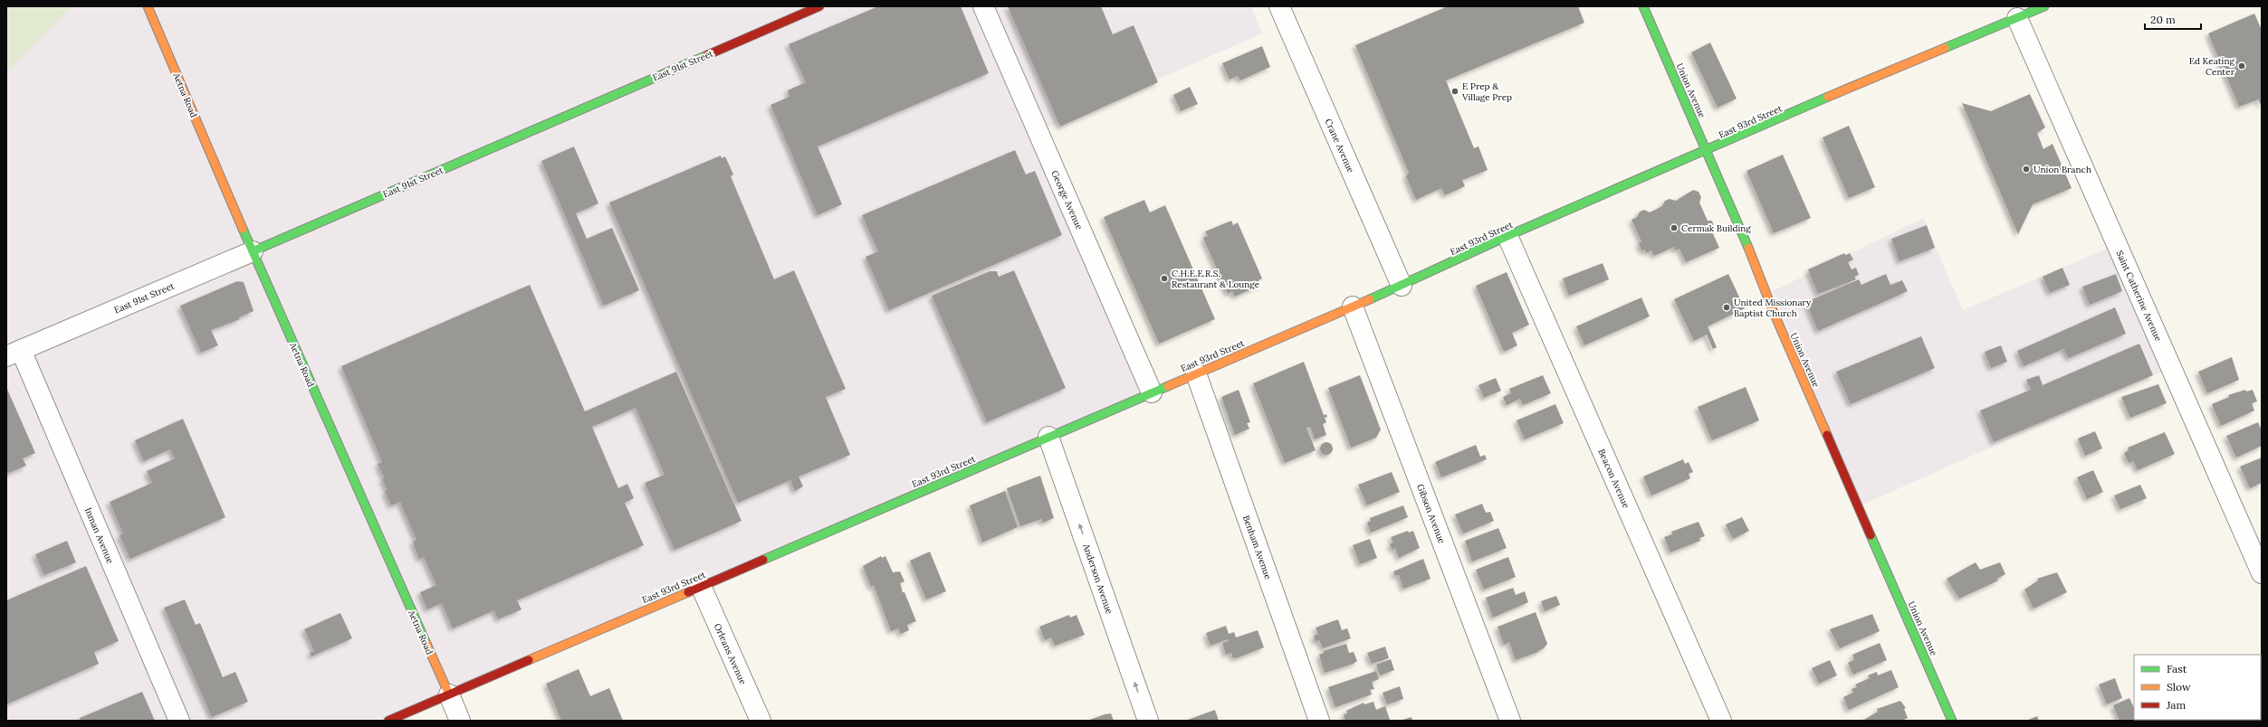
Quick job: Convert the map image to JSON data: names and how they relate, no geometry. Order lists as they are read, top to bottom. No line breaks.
{"streets":{"main road":["East 91st Street","Union Avenue","Aetna Road","East 93rd Street"],"street":["Crane Avenue","George Avenue","Saint Catherine Avenue","Beacon Avenue","Gibson Avenue","Inman Avenue","Benham Avenue","Anderson Avenue","Orleans Avenue"]},"crossings":[["East 91st Street","Aetna Road"],["East 91st Street","Inman Avenue"],["Union Avenue","East 93rd Street"],["Aetna Road","East 93rd Street"],["East 93rd Street","Crane Avenue"],["East 93rd Street","George Avenue"],["East 93rd Street","Saint Catherine Avenue"],["East 93rd Street","Beacon Avenue"],["East 93rd Street","Gibson Avenue"],["East 93rd Street","Benham Avenue"],["East 93rd Street","Anderson Avenue"],["East 93rd Street","Orleans Avenue"]],"one_way":["Anderson Avenue"],"places":["Ed Keating Center","E Prep & Village Prep","Union Branch","Cermak Building","C.H.E.E.R.S. Restaurant & Lounge","United Missionary Baptist Church"],"legend":["Fast","Slow","Jam"],"scale_bar":"20 m"}
